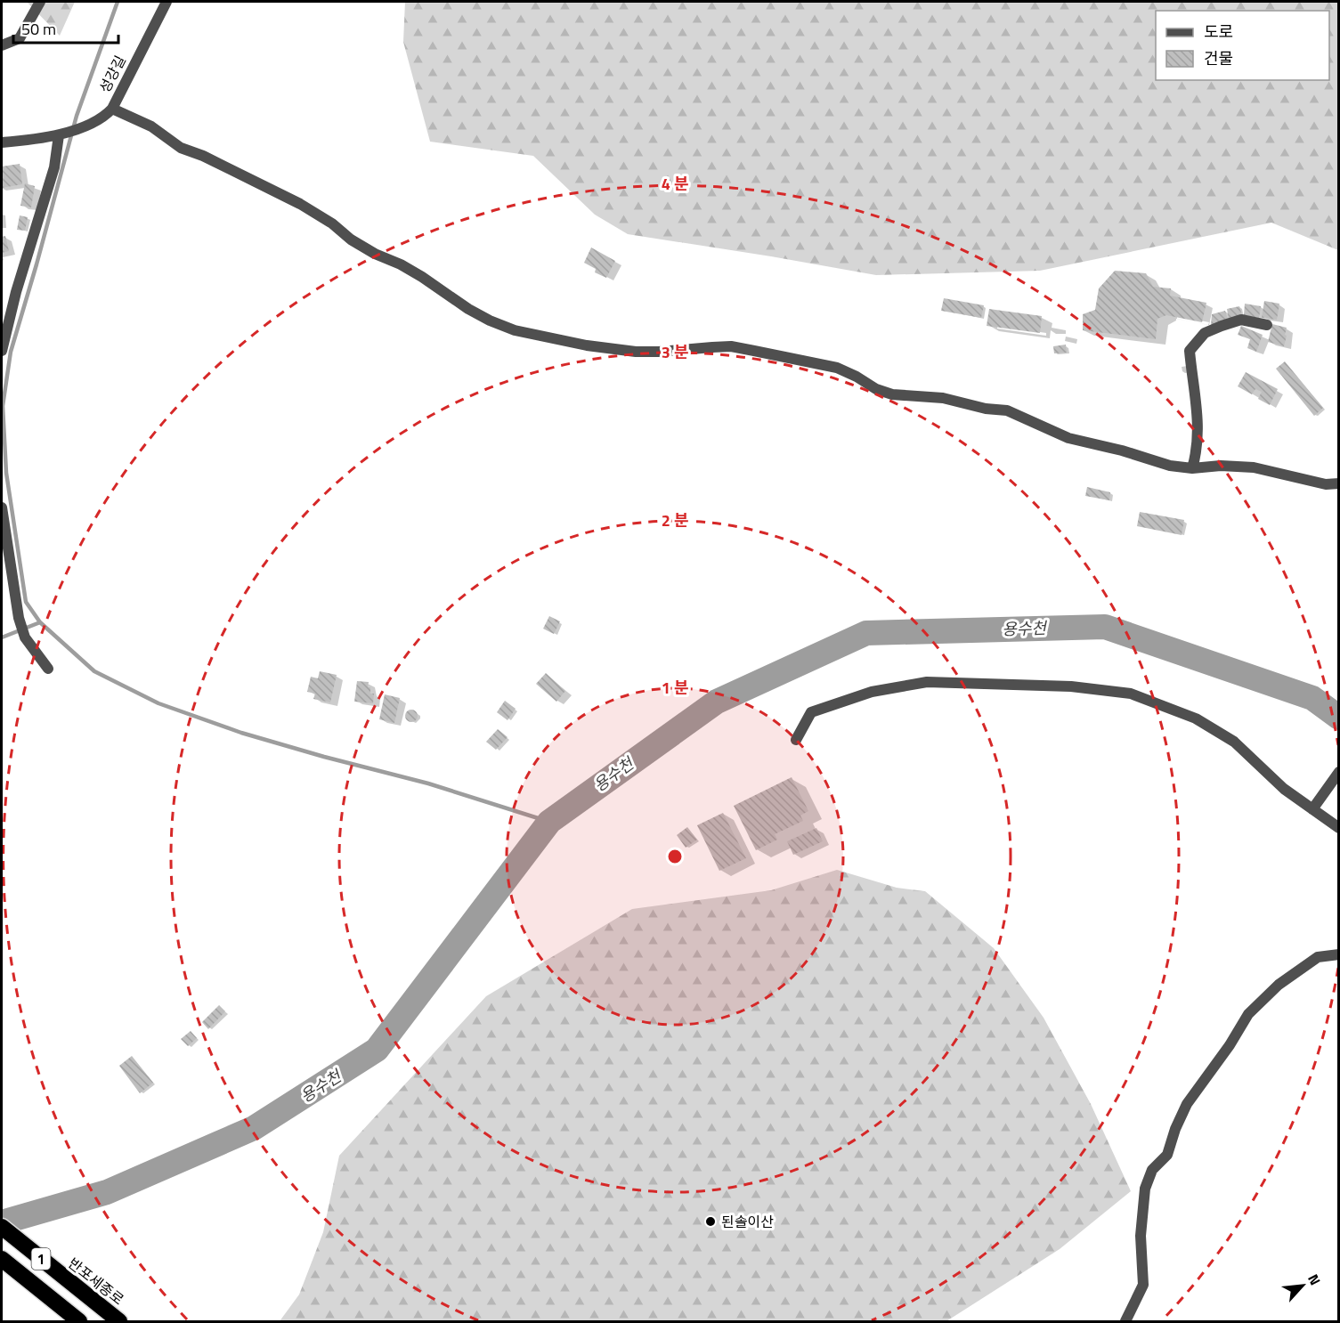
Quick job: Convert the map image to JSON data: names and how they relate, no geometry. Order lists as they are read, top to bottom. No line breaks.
{"streets":{"highway":["1","반포세종로"],"street":["성강길"]},"water":["용수천"],"places":["된솔이산"],"legend":["도로","건물"],"scale_bar":"50 m","north":"top right","rings":["4 분","3 분","2 분","1 분"]}
